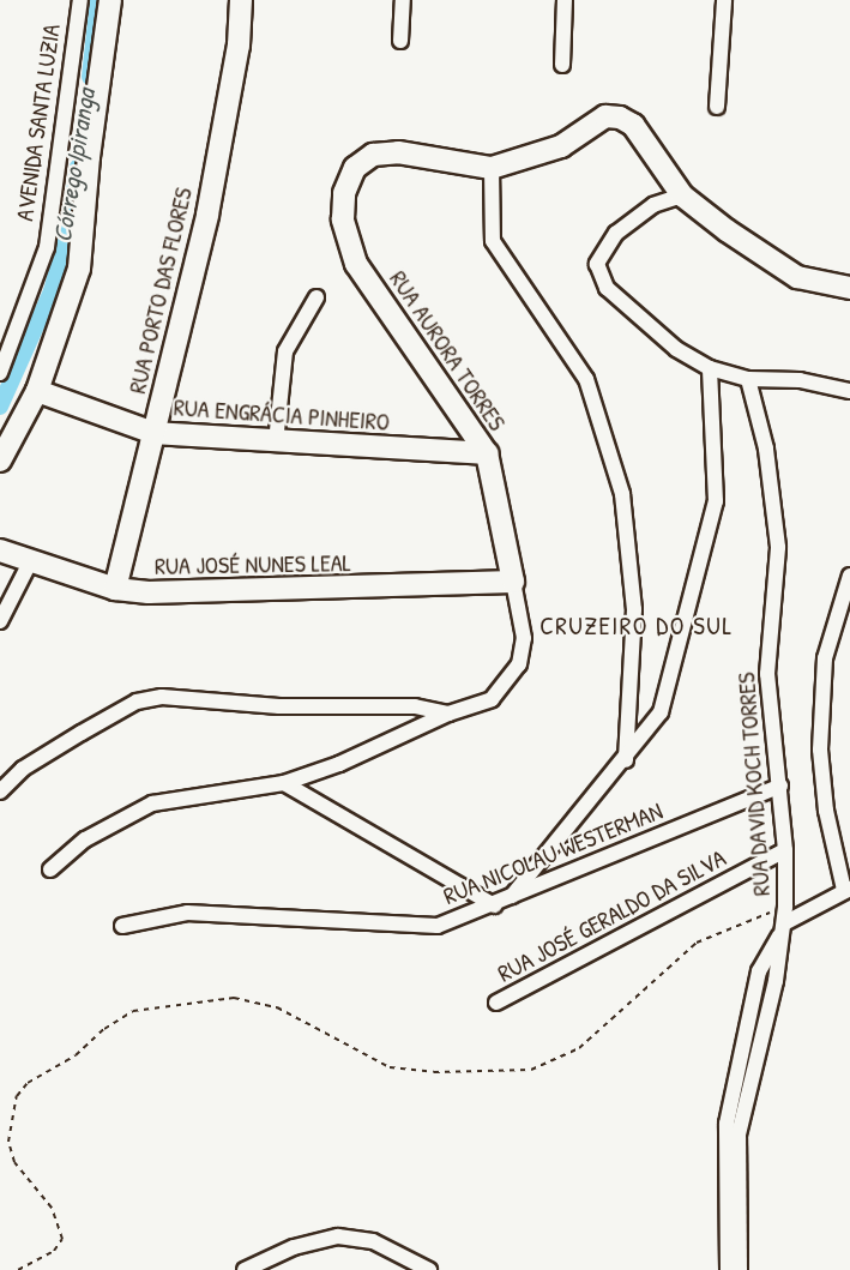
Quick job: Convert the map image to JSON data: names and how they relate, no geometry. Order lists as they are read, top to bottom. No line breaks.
{"streets":{"street":["AVENIDA SANTA LUZIA","RUA PORTO DAS FLORES","RUA AURORA TORRES","RUA ENGRÁCIA PINHEIRO","RUA JOSÉ NUNES LEAL","RUA DAVID KOCH TORRES","RUA NICOLAU WESTERMAN","RUA JOSÉ GERALDO DA SILVA"]},"crossings":[["RUA PORTO DAS FLORES","RUA ENGRÁCIA PINHEIRO"],["RUA PORTO DAS FLORES","RUA JOSÉ NUNES LEAL"],["RUA AURORA TORRES","RUA ENGRÁCIA PINHEIRO"],["RUA AURORA TORRES","RUA JOSÉ NUNES LEAL"],["RUA DAVID KOCH TORRES","RUA NICOLAU WESTERMAN"],["RUA DAVID KOCH TORRES","RUA JOSÉ GERALDO DA SILVA"]],"districts":["CRUZEIRO DO SUL"],"water":["Córrego Ipiranga"]}
